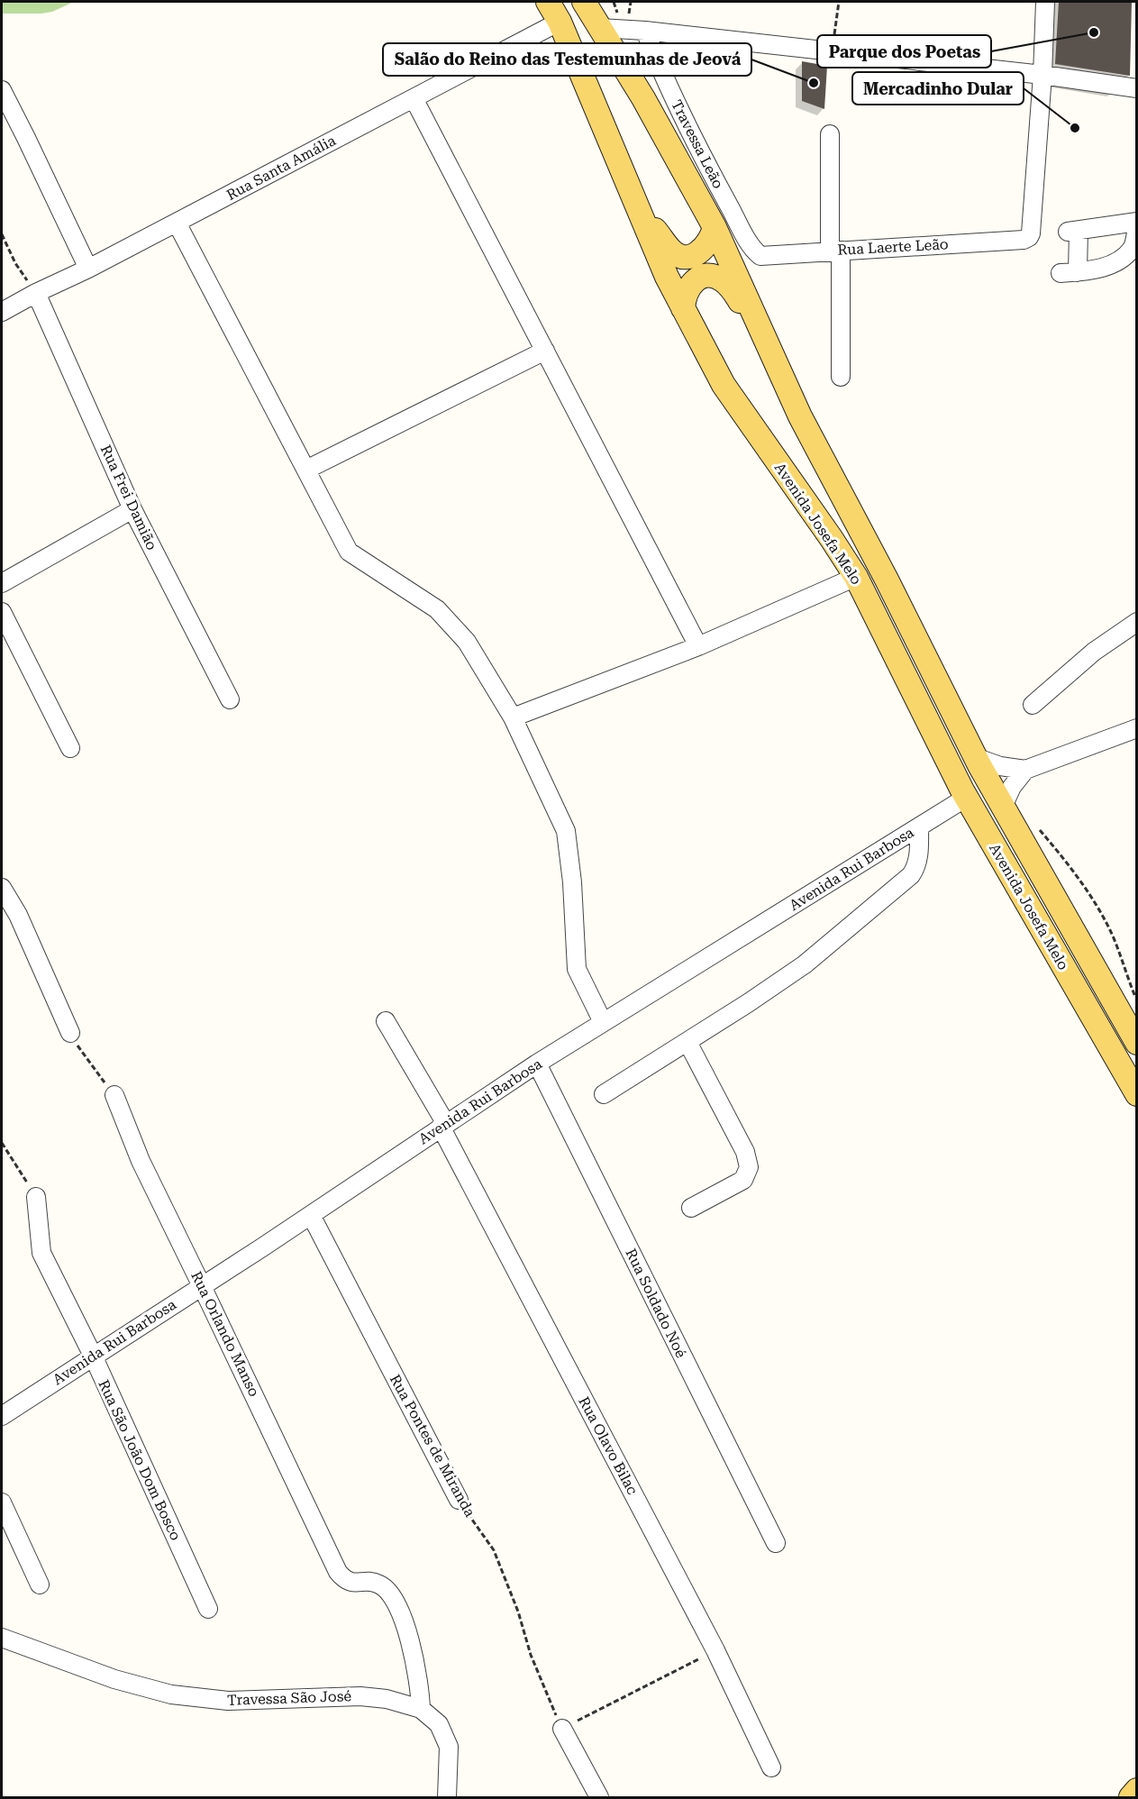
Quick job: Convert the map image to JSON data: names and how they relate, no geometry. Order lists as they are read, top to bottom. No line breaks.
{"streets":{"main road":["Avenida Josefa Melo"],"street":["Travessa Leão","Rua Santa Amália","Rua Laerte Leão","Rua Frei Damião","Avenida Rui Barbosa","Rua Soldado Noé","Rua Orlando Manso","Rua Pontes de Miranda","Rua Olavo Bilac","Rua São João Dom Bosco","Travessa São José"]},"crossings":[["Travessa Leão","Rua Laerte Leão"],["Travessa Leão","Avenida Josefa Melo"],["Rua Santa Amália","Rua Frei Damião"],["Rua Santa Amália","Avenida Josefa Melo"],["Avenida Josefa Melo","Avenida Rui Barbosa"],["Avenida Rui Barbosa","Rua Soldado Noé"],["Avenida Rui Barbosa","Rua Orlando Manso"],["Avenida Rui Barbosa","Rua Pontes de Miranda"],["Avenida Rui Barbosa","Rua Olavo Bilac"],["Avenida Rui Barbosa","Rua São João Dom Bosco"],["Rua Orlando Manso","Travessa São José"]],"places":["Parque dos Poetas","Salão do Reino das Testemunhas de Jeová","Mercadinho Dular"]}
